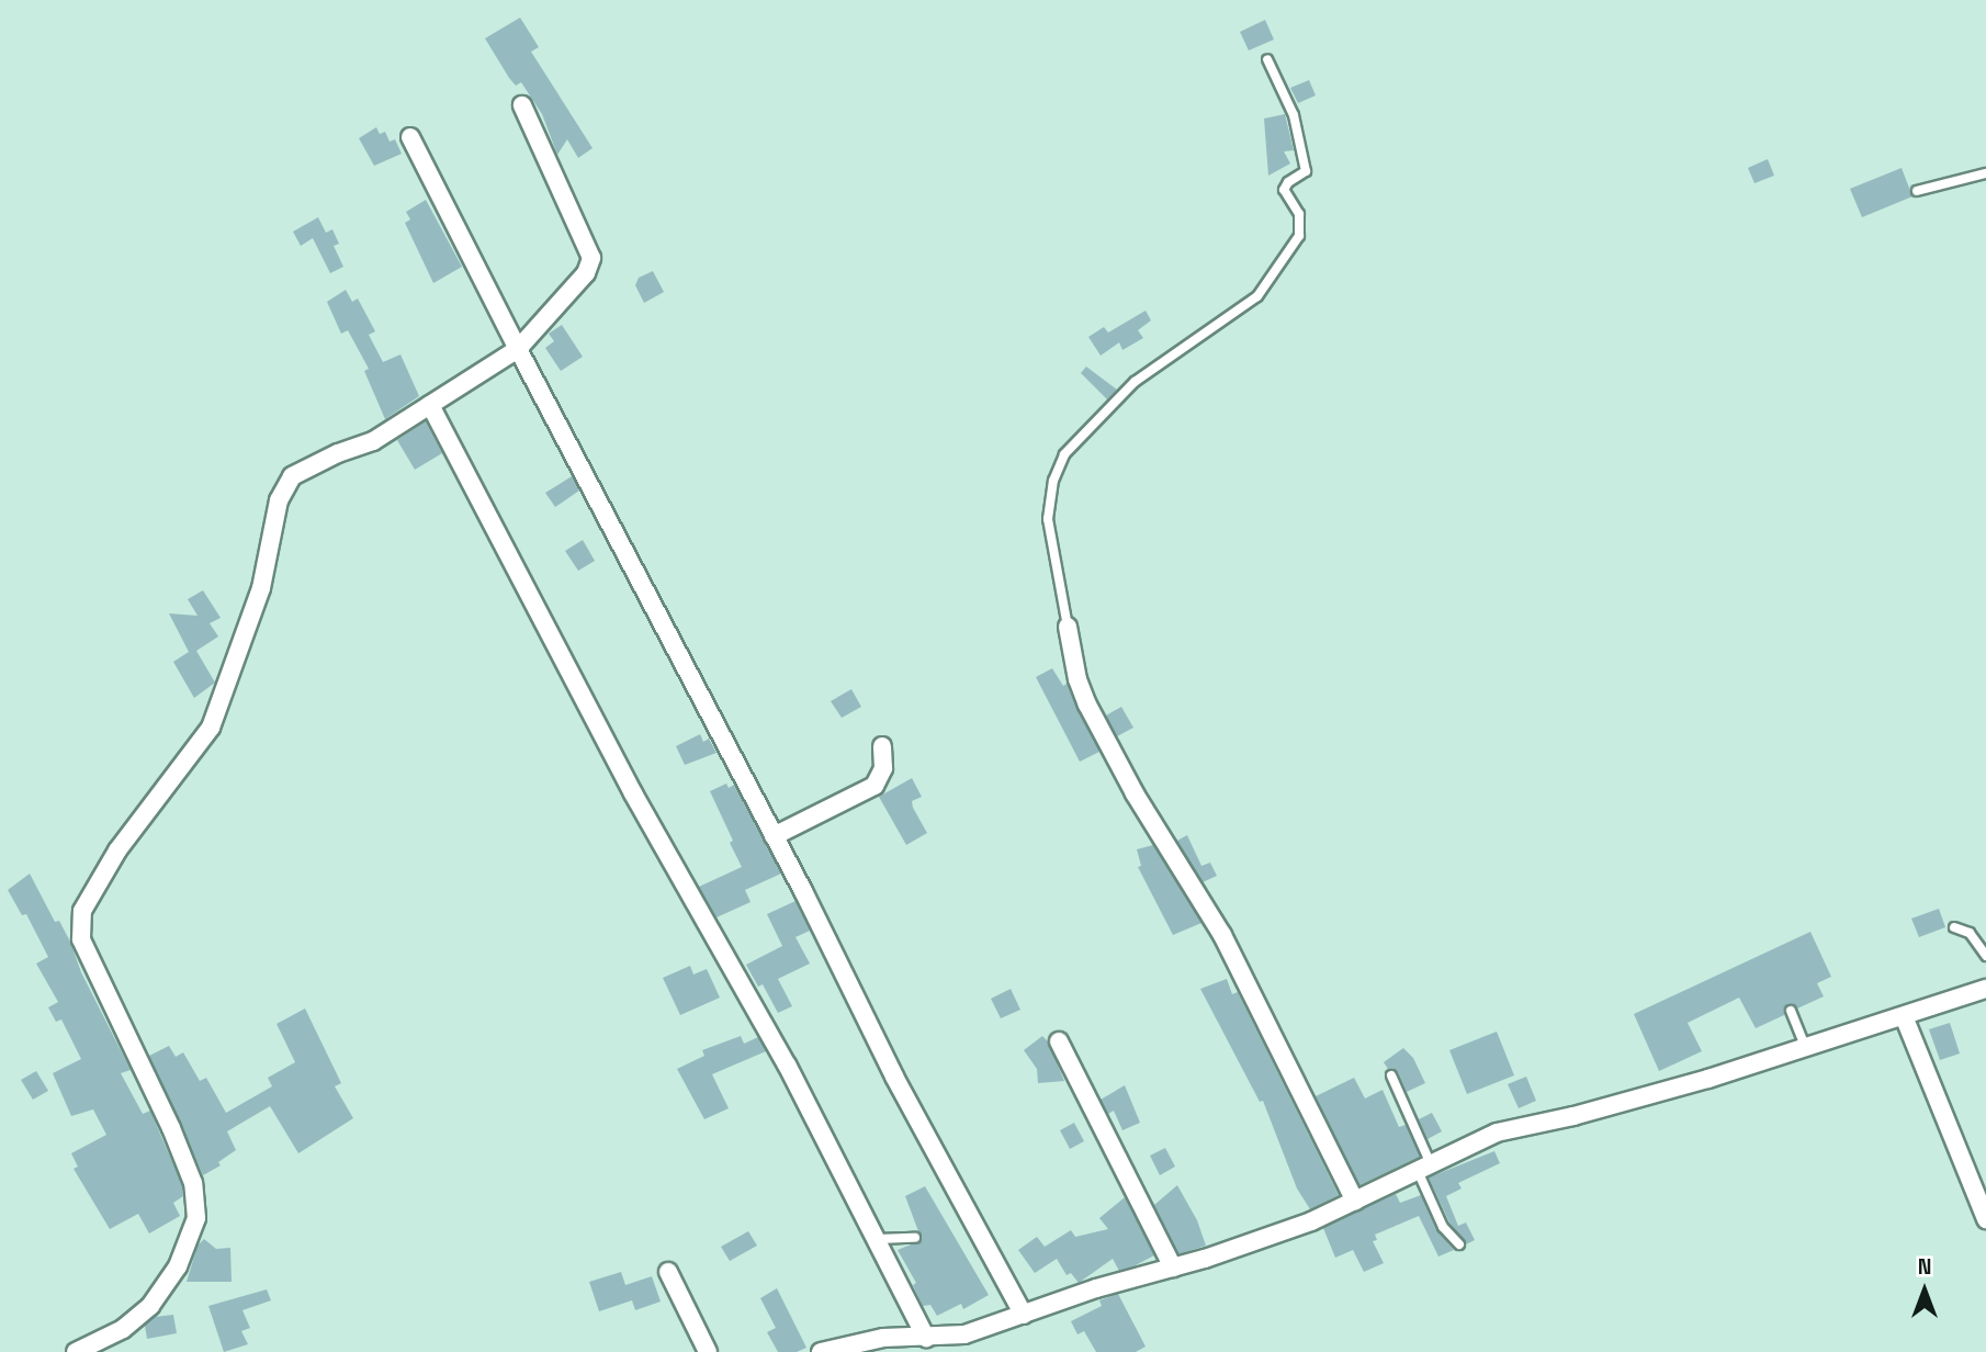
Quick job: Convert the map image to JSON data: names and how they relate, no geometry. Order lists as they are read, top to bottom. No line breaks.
{"north":"top"}
